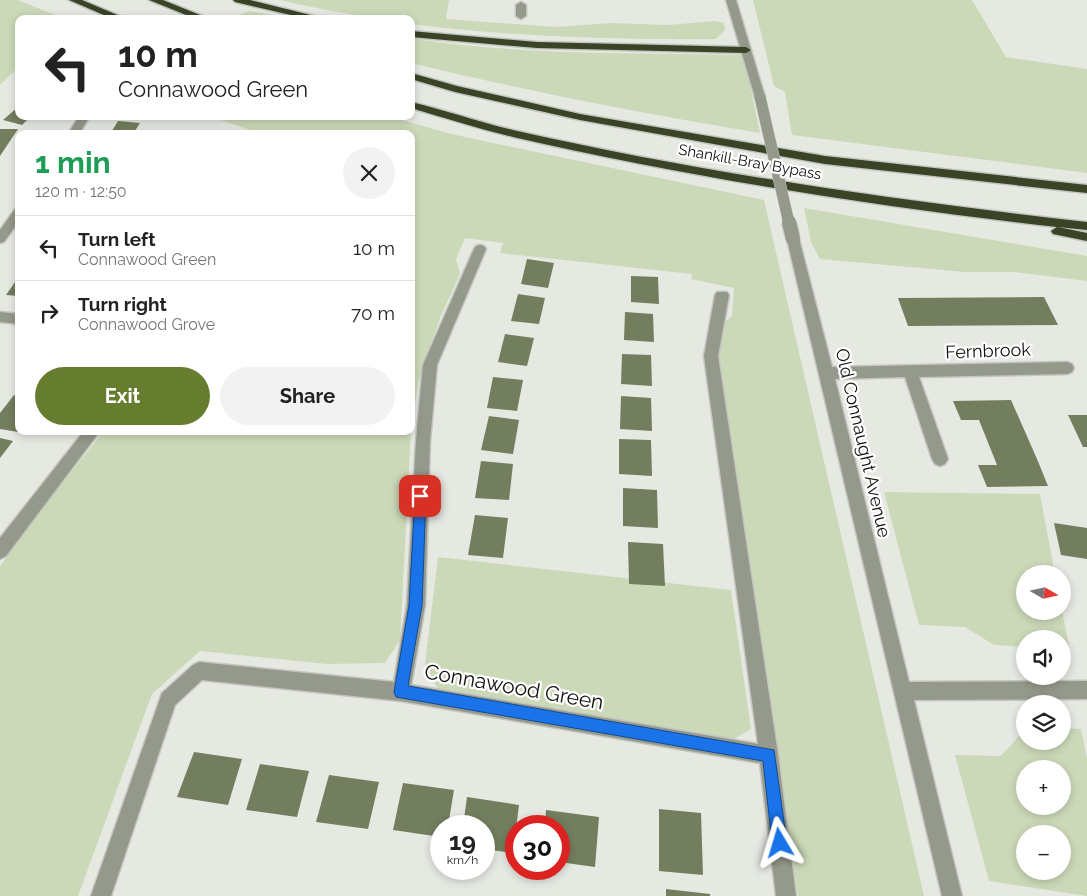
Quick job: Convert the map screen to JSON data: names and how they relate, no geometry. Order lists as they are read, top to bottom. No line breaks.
{"streets":{"highway":["Shankill-Bray Bypass"],"street":["Fernbrook","Old Connaught Avenue","Connawood Green"]},"crossings":[["Fernbrook","Old Connaught Avenue"]],"north":"right","page":{"turn":["10 m","Connawood Green"],"heading":["1 min","120 m · 12:50"],"list":[{"name":"Turn left","note":"Connawood Green","value":"10 m"},{"name":"Turn right","note":"Connawood Grove","value":"70 m"}],"buttons":["Exit","Share"],"map_buttons":["+","−"],"speed":"19 km/h","limit":"30"}}
